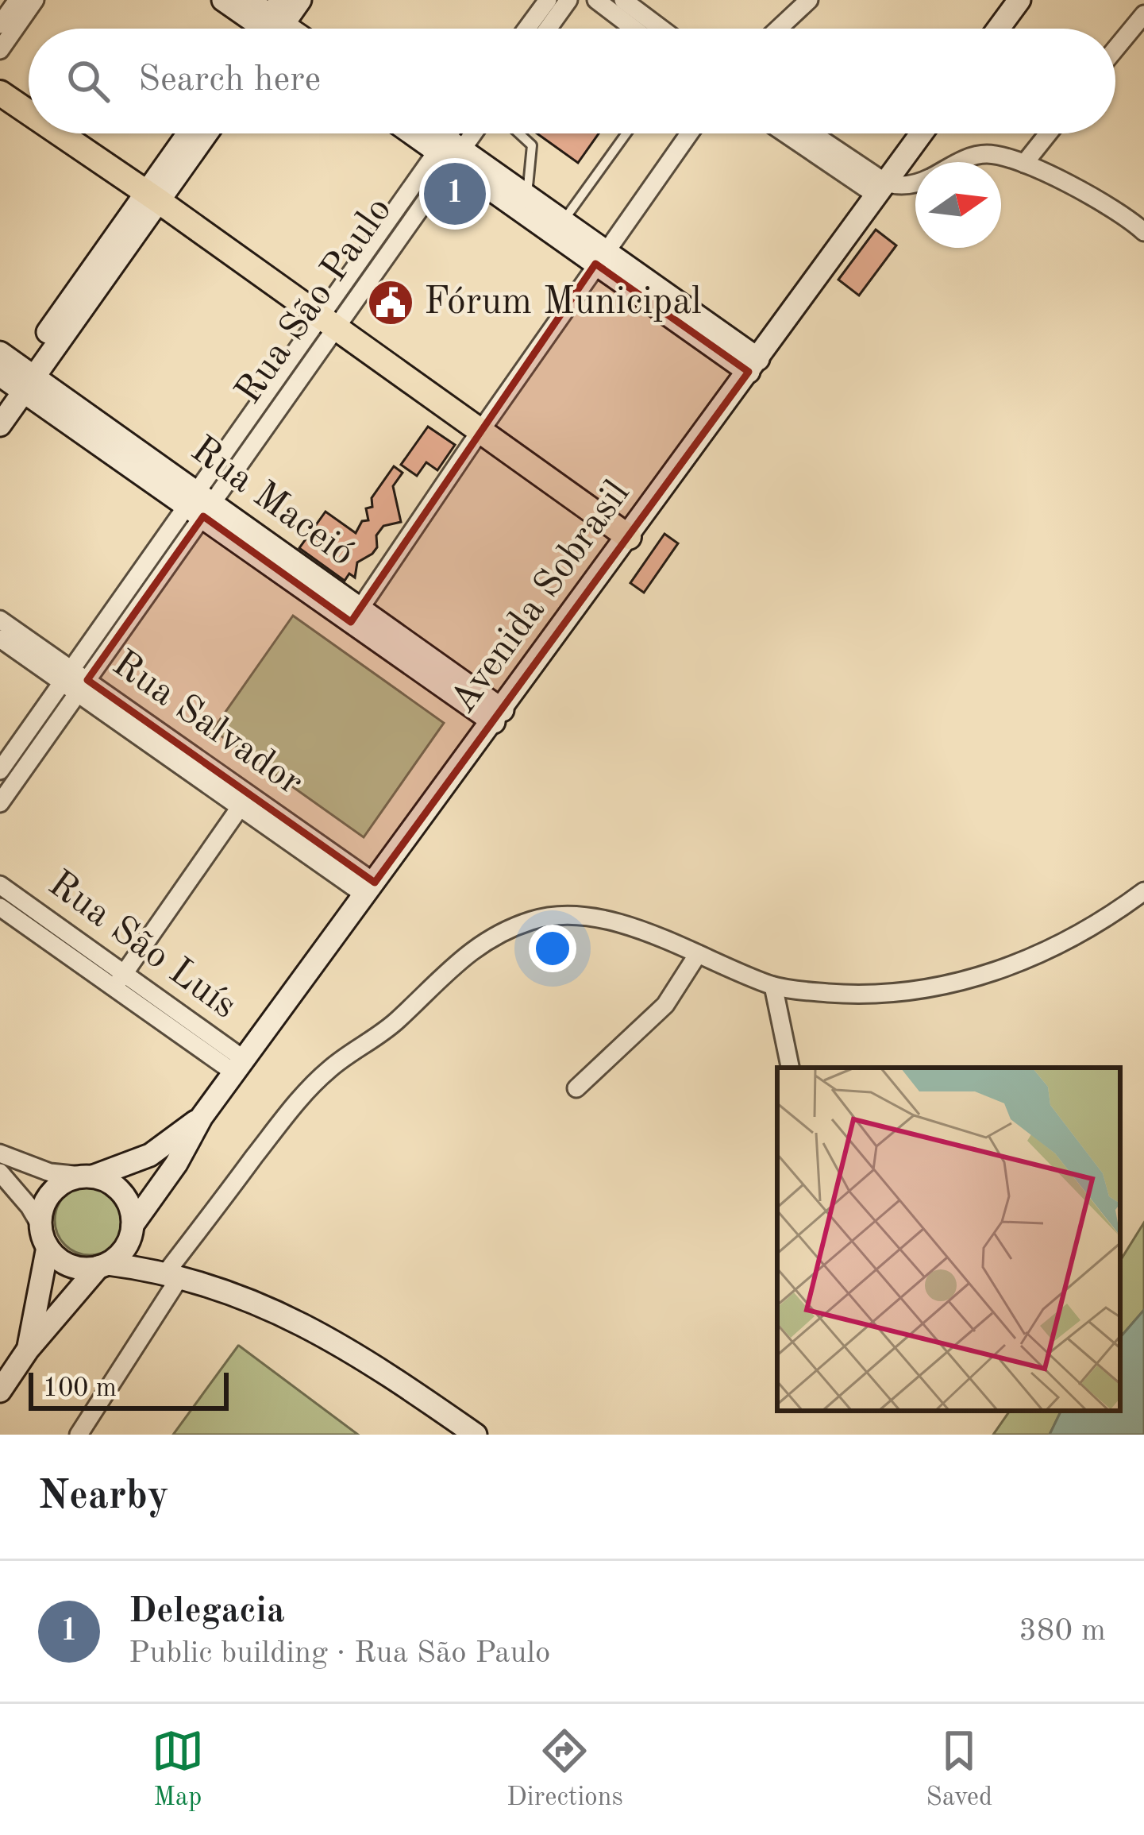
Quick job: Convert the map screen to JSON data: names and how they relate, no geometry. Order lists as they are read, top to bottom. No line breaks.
{"streets":{"main road":["Rua Maceió","Avenida Sobrasil"],"street":["Rua São Paulo","Rua Salvador","Rua São Luís"]},"crossings":[["Rua São Paulo","Rua Maceió"],["Rua São Paulo","Rua Salvador"],["Rua Maceió","Avenida Sobrasil"],["Avenida Sobrasil","Rua Salvador"],["Avenida Sobrasil","Rua São Luís"]],"places":{"public building":["Fórum Municipal"]},"scale_bar":"100 m","north":"right","page":{"search":"Search here","pins":"1","scale":"100 m","heading":"Nearby","list":[{"mark":"1","name":"Delegacia","note":"Public building · Rua São Paulo","value":"380 m"}],"nav":["Map","Directions","Saved"]}}
